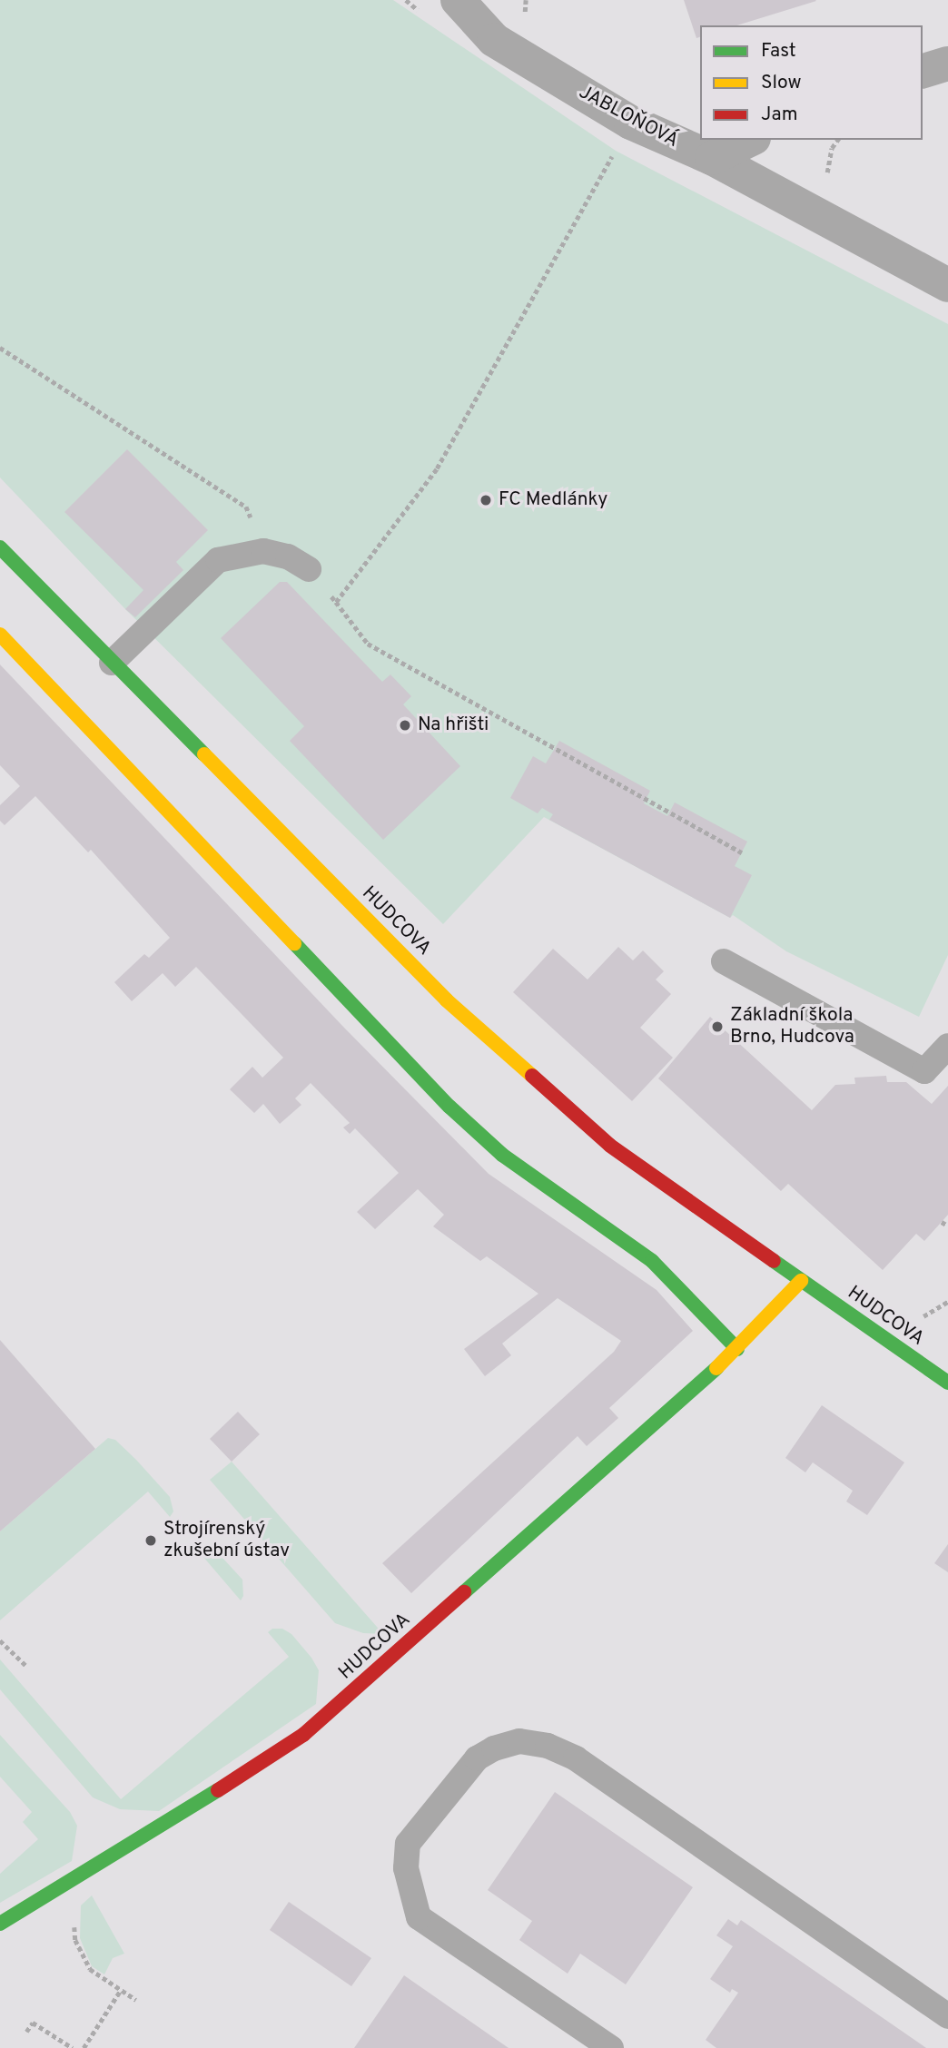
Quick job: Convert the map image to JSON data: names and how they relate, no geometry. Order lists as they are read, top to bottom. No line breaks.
{"streets":{"street":["JABLOŇOVÁ","HUDCOVA"]},"places":["FC Medlánky","Na hřišti","Základní škola Brno, Hudcova","Strojírenský zkušební ústav"],"legend":["Fast","Slow","Jam"]}
